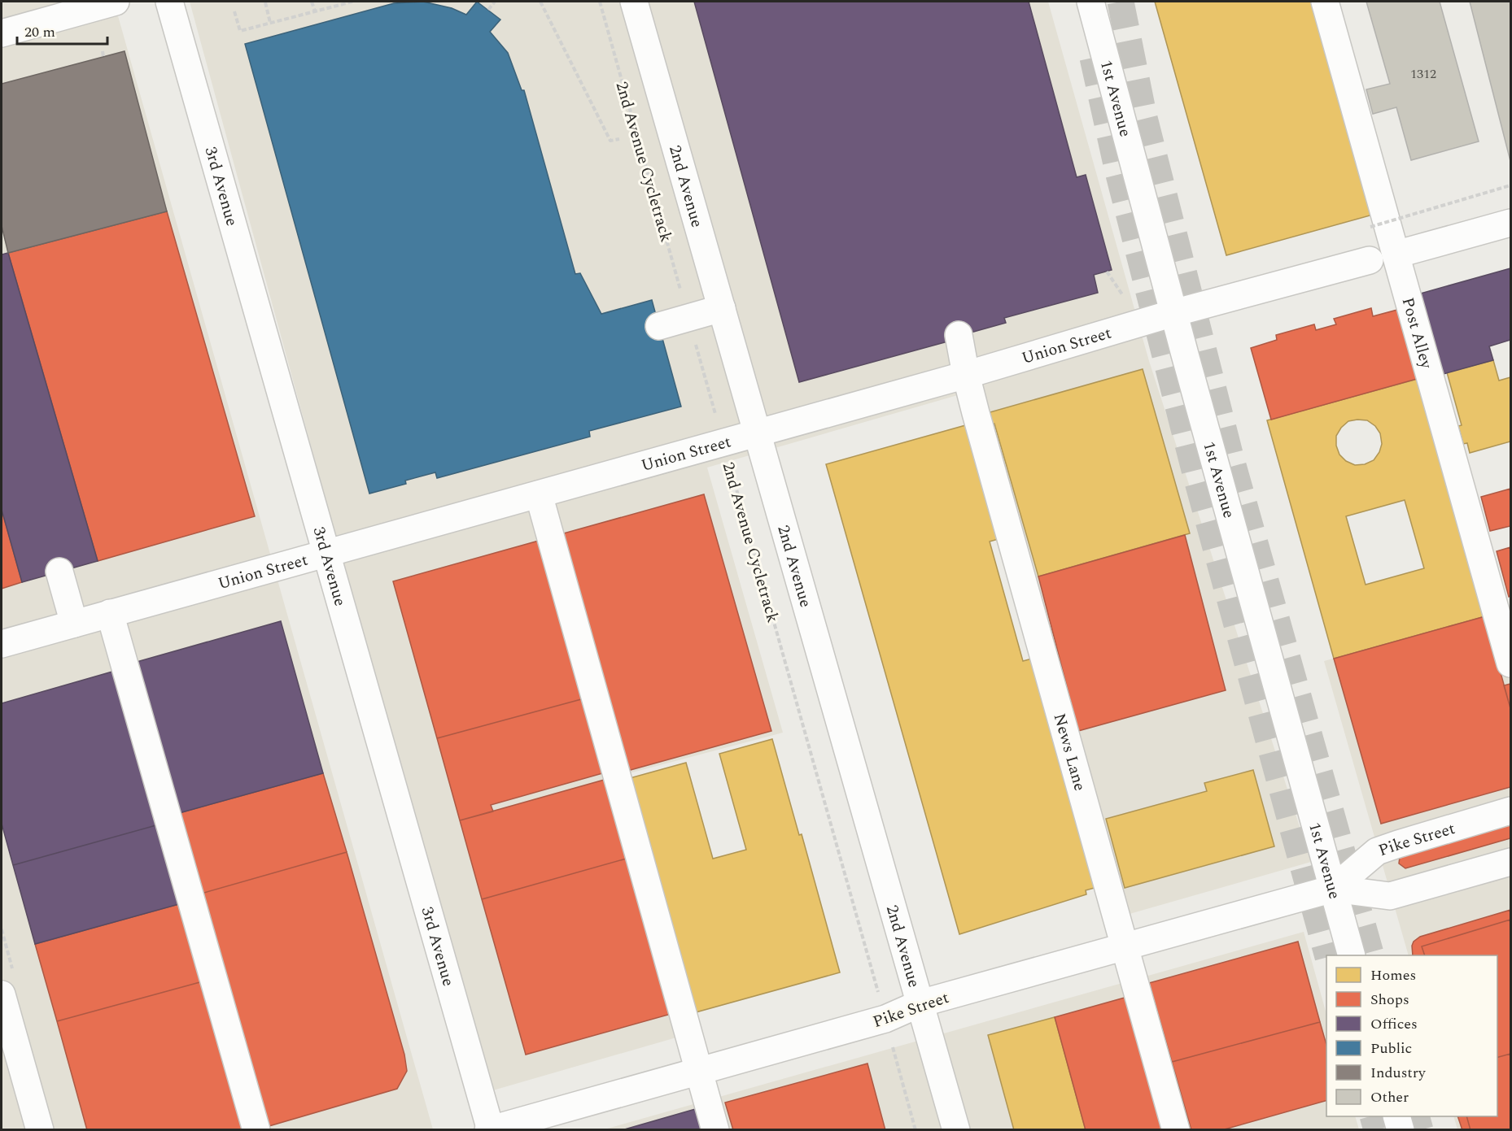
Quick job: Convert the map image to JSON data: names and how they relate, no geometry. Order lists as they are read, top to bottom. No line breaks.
{"streets":{"main road":["1st Avenue","3rd Avenue","2nd Avenue","Post Alley","Union Street","News Lane","Pike Street"],"path":["2nd Avenue Cycletrack"]},"crossings":[["1st Avenue","Union Street"],["1st Avenue","Pike Street"],["2nd Avenue Cycletrack","Union Street"],["3rd Avenue","Union Street"],["3rd Avenue","Pike Street"],["2nd Avenue","Union Street"],["2nd Avenue","Pike Street"],["Union Street","News Lane"],["News Lane","Pike Street"]],"house_numbers":["1312"],"legend":["Homes","Shops","Offices","Public","Industry","Other"],"scale_bar":"20 m"}
